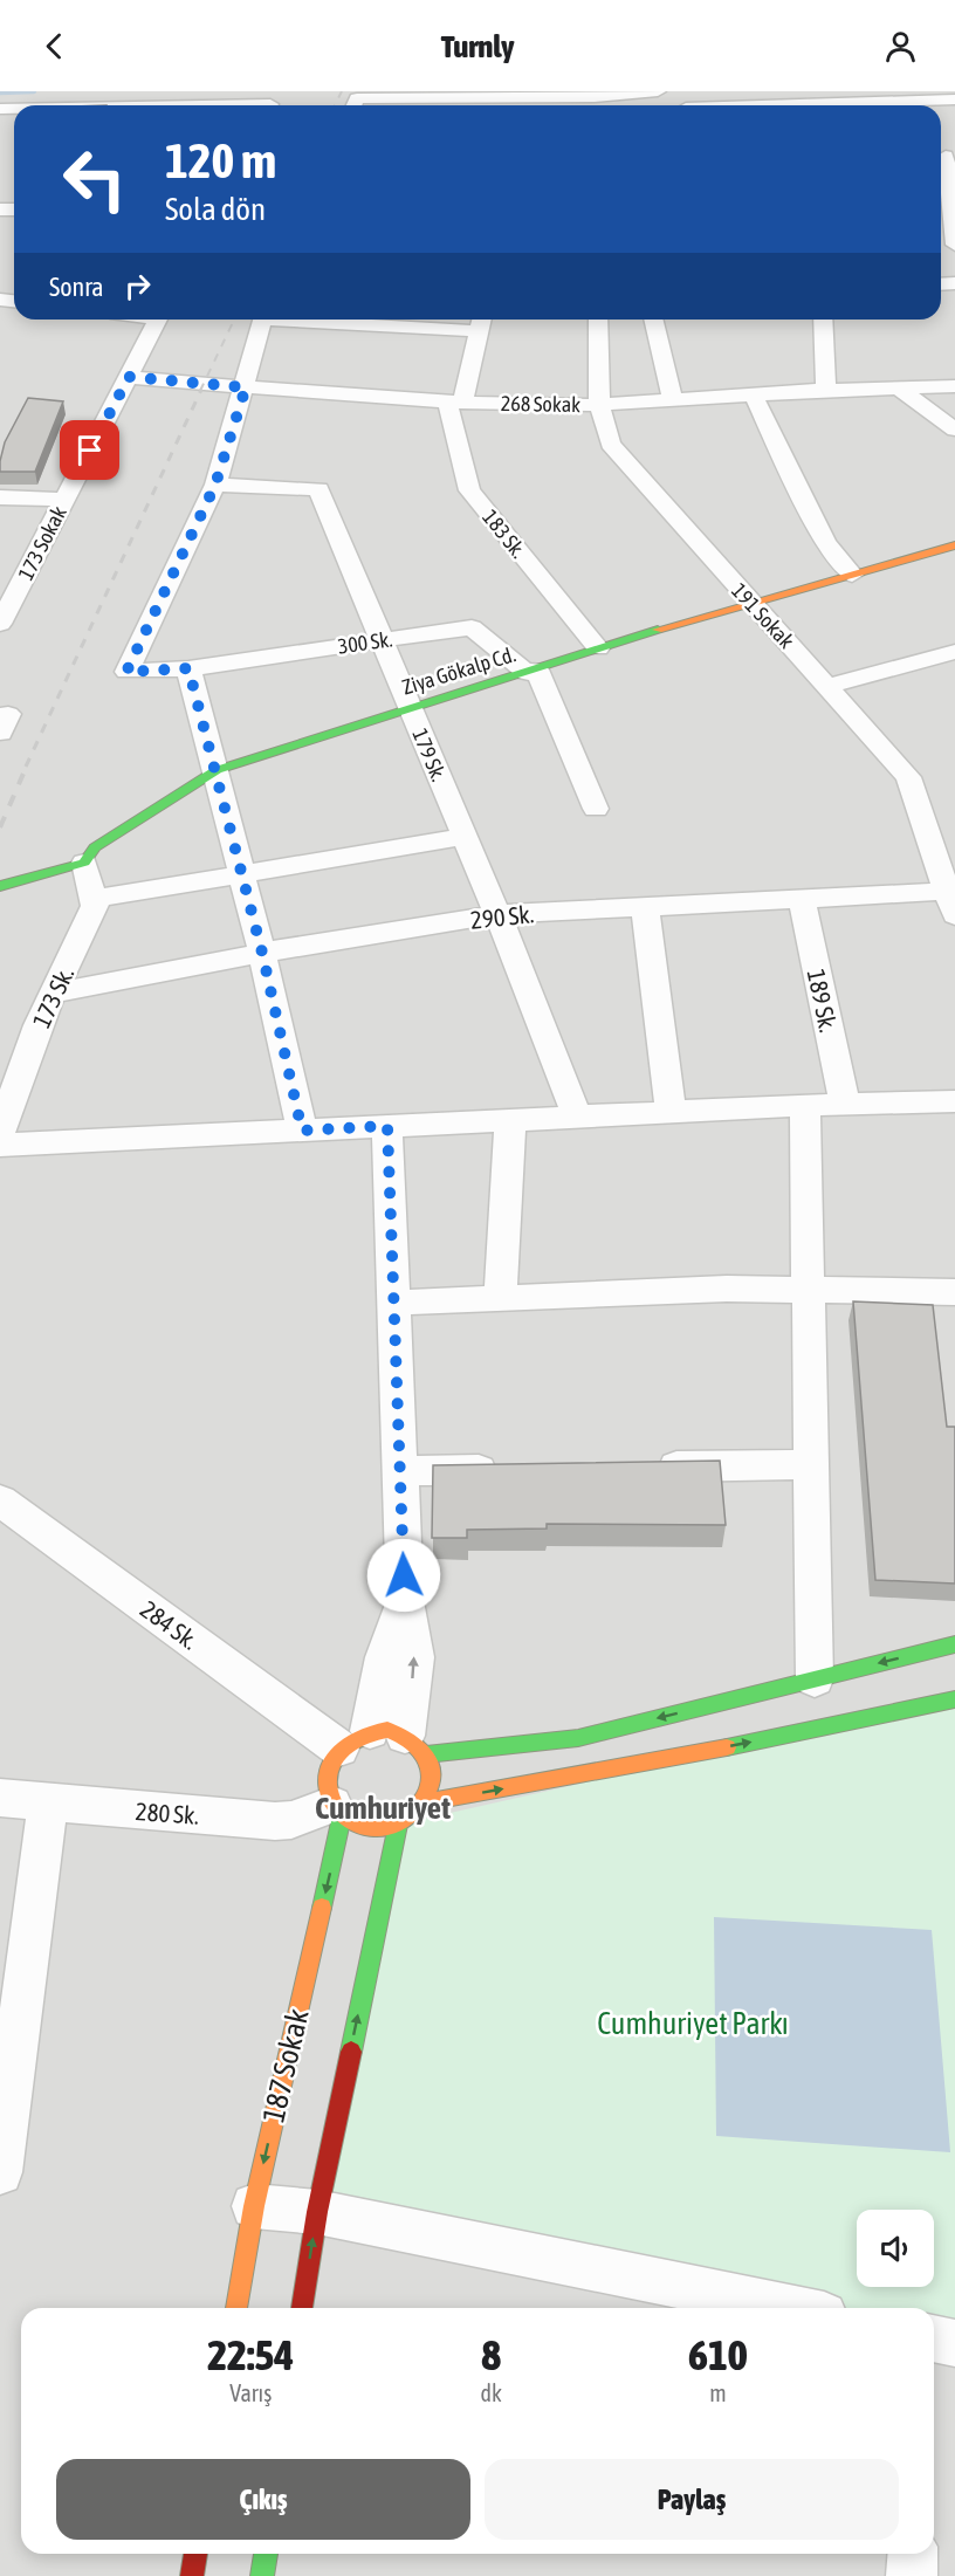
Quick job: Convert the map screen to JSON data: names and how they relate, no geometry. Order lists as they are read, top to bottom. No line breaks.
{"streets":{"main road":["Ziya Gökalp Cd.","187 Sokak"],"street":["268 Sokak","183 Sk.","173 Sokak","191 Sokak","300 Sk.","179 Sk.","290 Sk.","173 Sk.","189 Sk.","284 Sk.","280 Sk."]},"crossings":[["268 Sokak","183 Sk."],["268 Sokak","173 Sokak"],["268 Sokak","191 Sokak"],["183 Sk.","Ziya Gökalp Cd."],["191 Sokak","Ziya Gökalp Cd."],["191 Sokak","290 Sk."],["300 Sk.","Ziya Gökalp Cd."],["300 Sk.","179 Sk."],["Ziya Gökalp Cd.","179 Sk."],["179 Sk.","290 Sk."],["290 Sk.","173 Sk."],["290 Sk.","189 Sk."],["284 Sk.","280 Sk."],["284 Sk.","187 Sokak"],["280 Sk.","187 Sokak"]],"districts":["Cumhuriyet"],"parks":["Cumhuriyet Parkı"],"page":{"header":"Turnly","turn":["120 m","Sola dön"],"then":"Sonra","eta":["22:54","Varış","8","dk","610","m"],"buttons":["Çıkış","Paylaş"]}}
